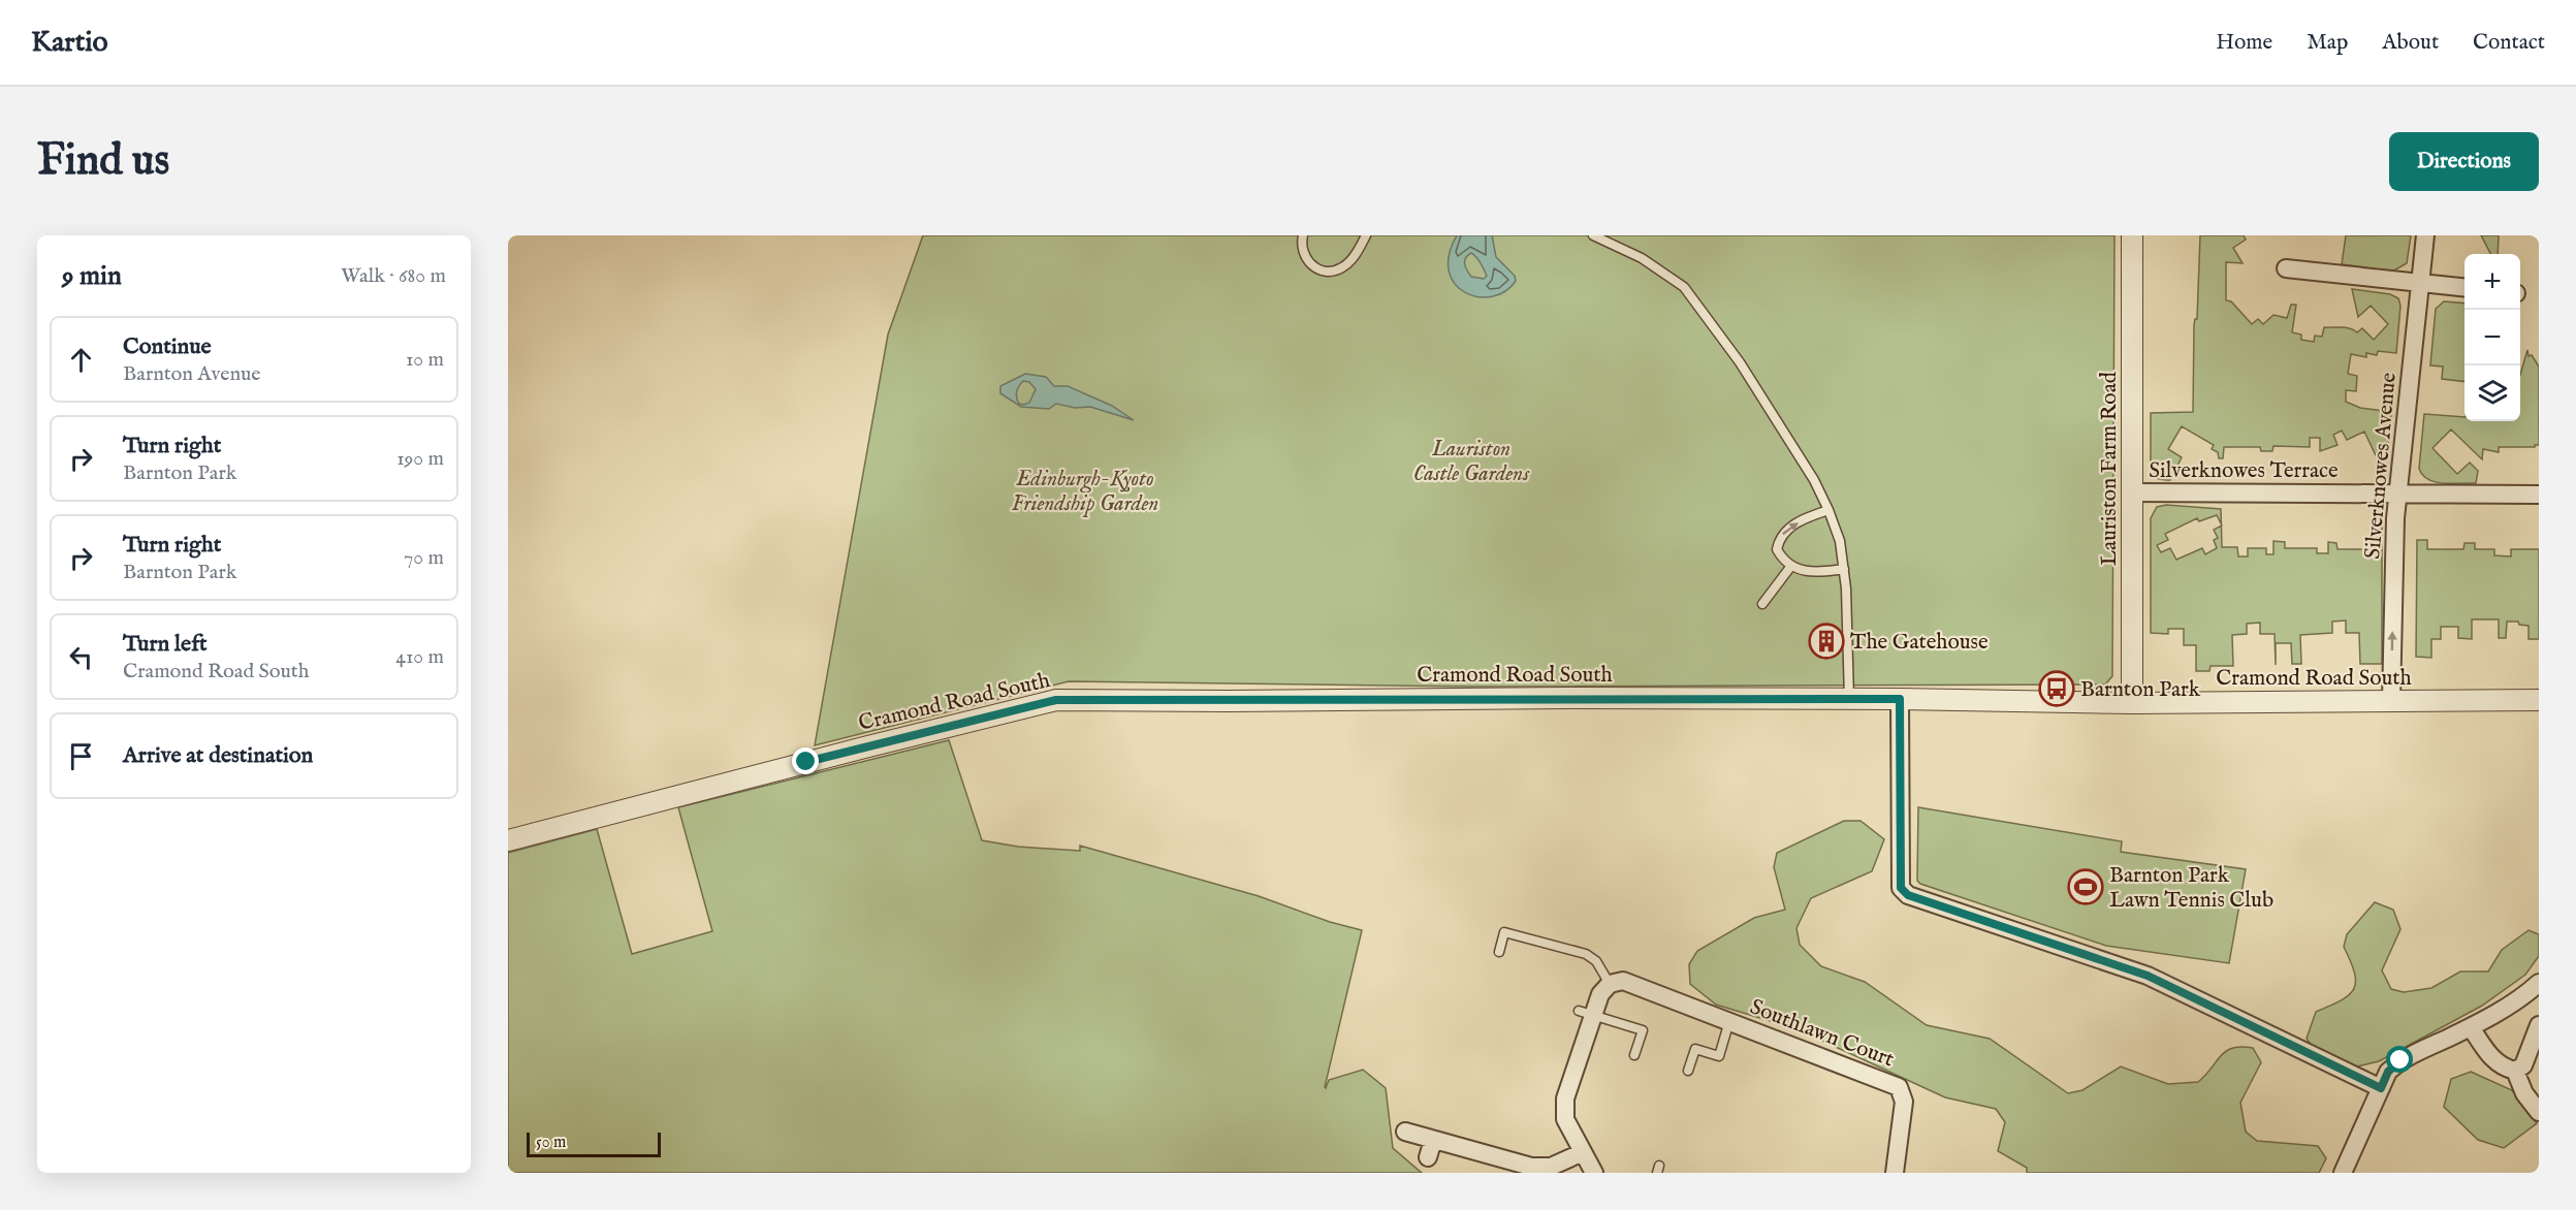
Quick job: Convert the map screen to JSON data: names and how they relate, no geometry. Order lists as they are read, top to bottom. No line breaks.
{"streets":{"street":["Silverknowes Avenue","Lauriston Farm Road","Silverknowes Terrace","Cramond Road South","Southlawn Court"]},"crossings":[["Silverknowes Avenue","Silverknowes Terrace"],["Silverknowes Avenue","Cramond Road South"],["Lauriston Farm Road","Silverknowes Terrace"],["Lauriston Farm Road","Cramond Road South"]],"one_way":["Silverknowes Avenue"],"parks":["Lauriston Castle Gardens","Edinburgh-Kyoto Friendship Garden"],"places":{"building":["The Gatehouse"],"bus stop":["Barnton Park"],"sports":["Barnton Park Lawn Tennis Club"]},"scale_bar":"50 m","page":{"header":"Kartio","nav":["Home","Map","About","Contact"],"buttons":"Directions","title":"Find us","heading":["9 min","Walk · 680 m"],"map_buttons":["+","−"],"list":[["Continue","Barnton Avenue","10 m"],["Turn right","Barnton Park","190 m"],["Turn right","Barnton Park","70 m"],["Turn left","Cramond Road South","410 m"],"Arrive at destination"],"scale":"50 m"}}
